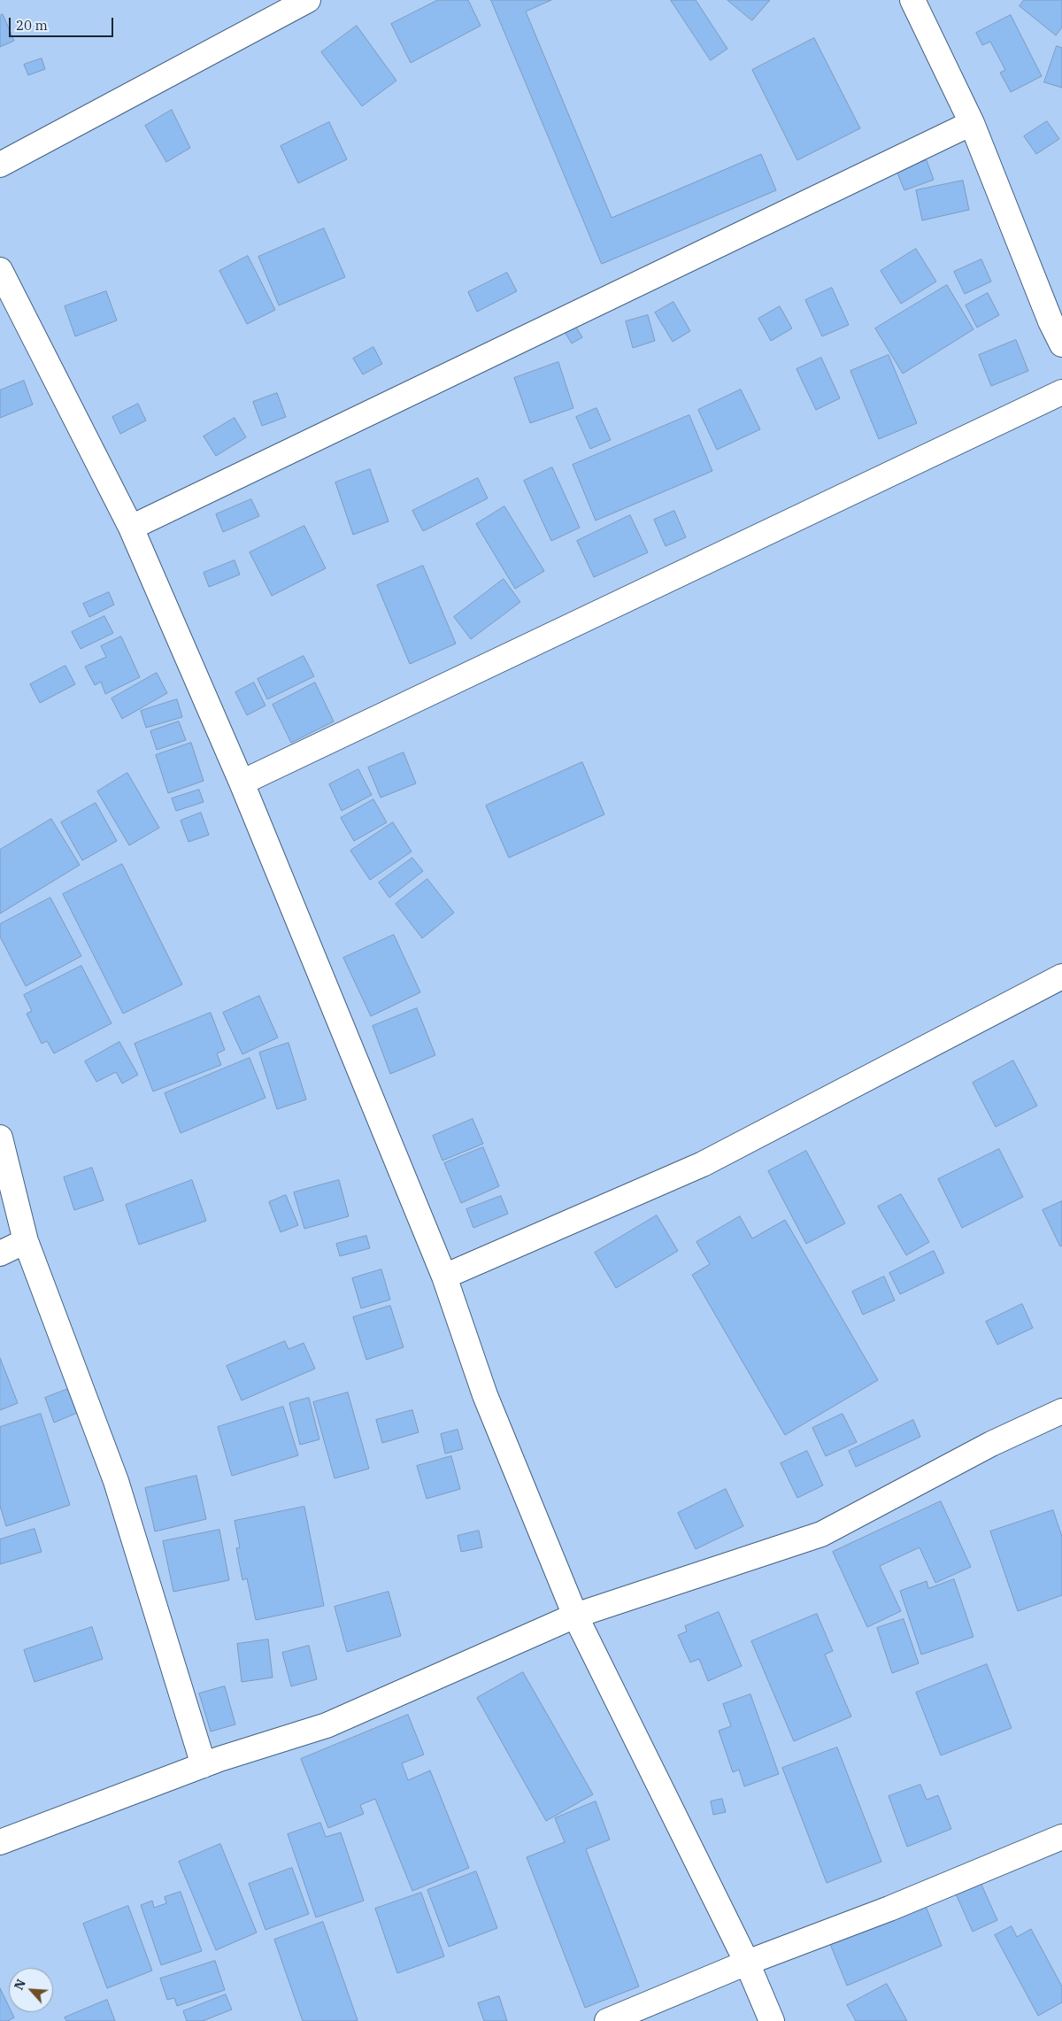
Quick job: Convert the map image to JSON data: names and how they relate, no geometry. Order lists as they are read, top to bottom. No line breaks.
{"scale_bar":"20 m","north":"top left"}
